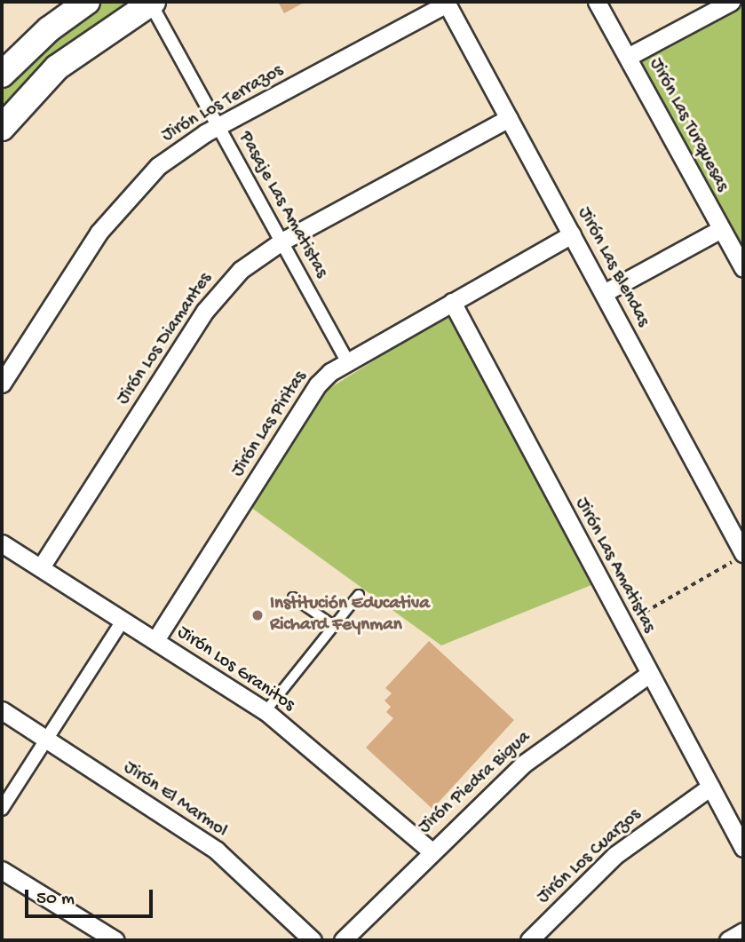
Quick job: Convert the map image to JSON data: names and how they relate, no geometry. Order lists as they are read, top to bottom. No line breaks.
{"streets":{"street":["Jirón Los Terrazos","Jirón Las Turquesas","Pasaje Las Amatistas","Jirón Las Blendas","Jirón Los Diamantes","Jirón Las Piritas","Jirón Las Amatistas","Jirón Los Granitos","Jirón Piedra Bigua","Jirón El Marmol","Jirón Los Cuarzos"]},"crossings":[["Jirón Los Terrazos","Pasaje Las Amatistas"],["Jirón Los Terrazos","Jirón Las Blendas"],["Pasaje Las Amatistas","Jirón Los Diamantes"],["Pasaje Las Amatistas","Jirón Las Piritas"],["Jirón Las Blendas","Jirón Los Diamantes"],["Jirón Las Blendas","Jirón Las Piritas"],["Jirón Los Diamantes","Jirón Los Granitos"],["Jirón Las Piritas","Jirón Las Amatistas"],["Jirón Las Piritas","Jirón Los Granitos"],["Jirón Las Amatistas","Jirón Piedra Bigua"],["Jirón Las Amatistas","Jirón Los Cuarzos"],["Jirón Los Granitos","Jirón Piedra Bigua"]],"places":["Institución Educativa Richard Feynman"],"scale_bar":"50 m"}
